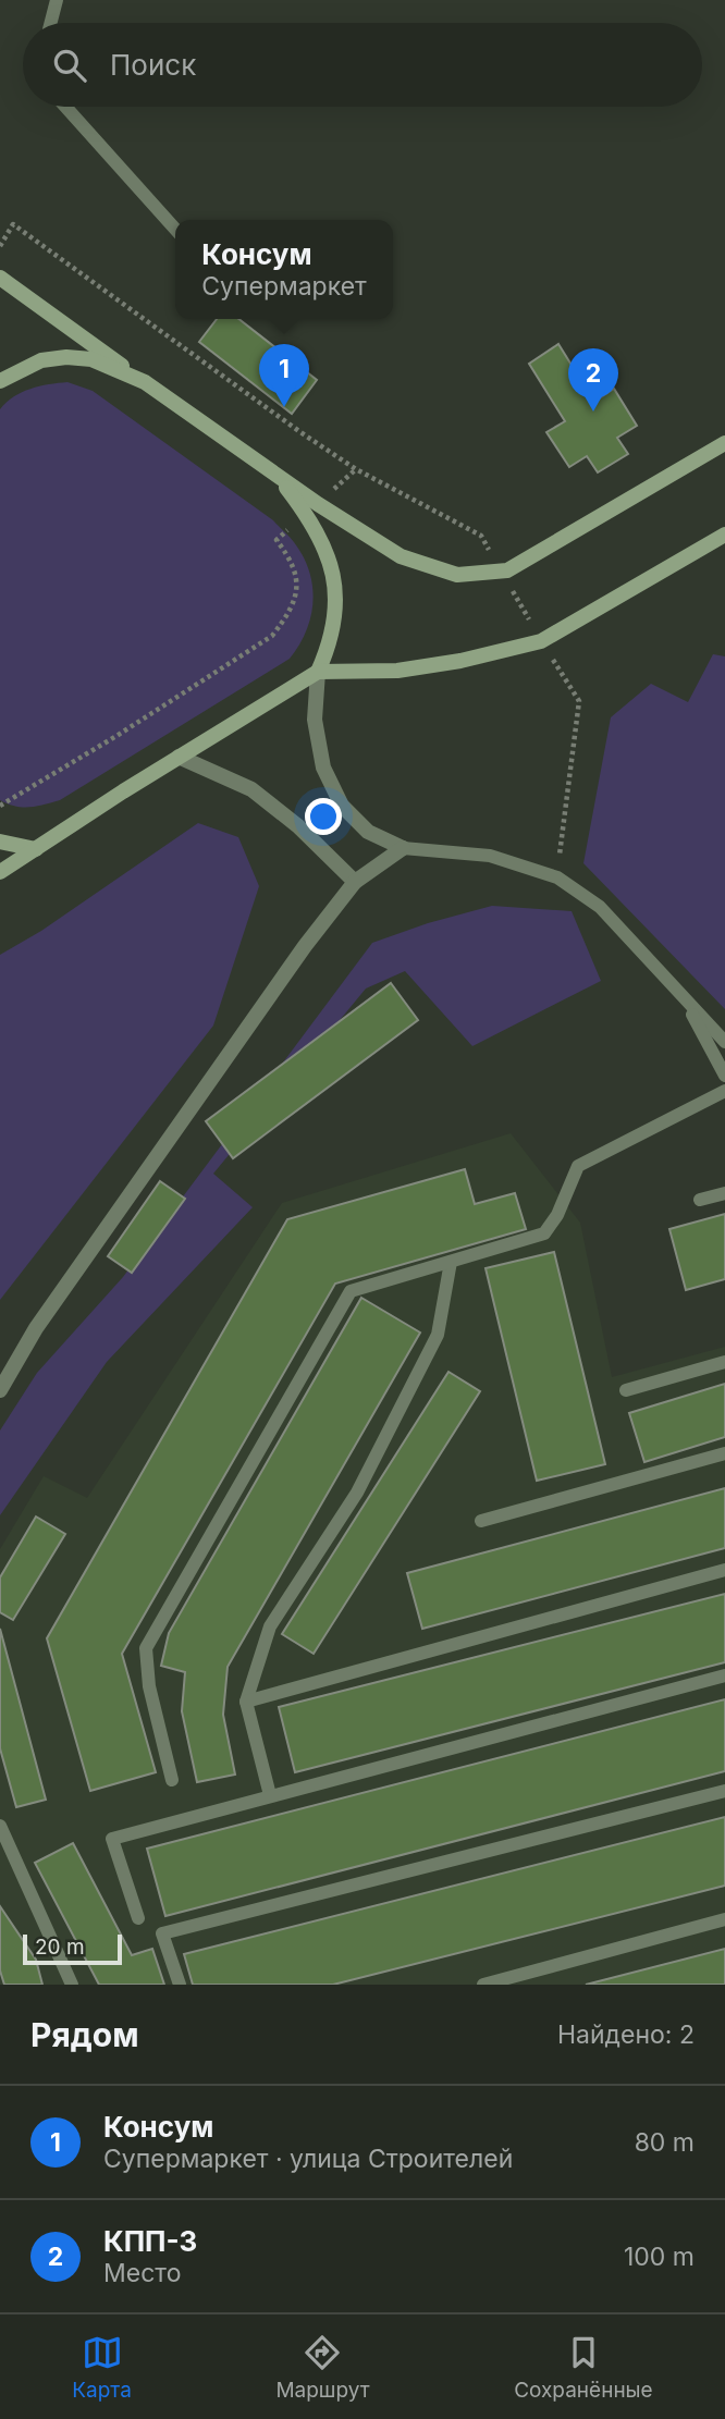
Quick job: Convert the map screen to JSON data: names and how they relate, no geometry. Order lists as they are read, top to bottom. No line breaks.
{"scale_bar":"20 m","page":{"search":"Поиск","popup":["Консум","Супермаркет"],"pins":["1","2"],"scale":"20 m","heading":["Рядом","Найдено: 2"],"list":[{"mark":"1","name":"Консум","note":"Супермаркет · улица Строителей","value":"80 m"},{"mark":"2","name":"КПП-3","note":"Место","value":"100 m"}],"nav":["Карта","Маршрут","Сохранённые"]}}
